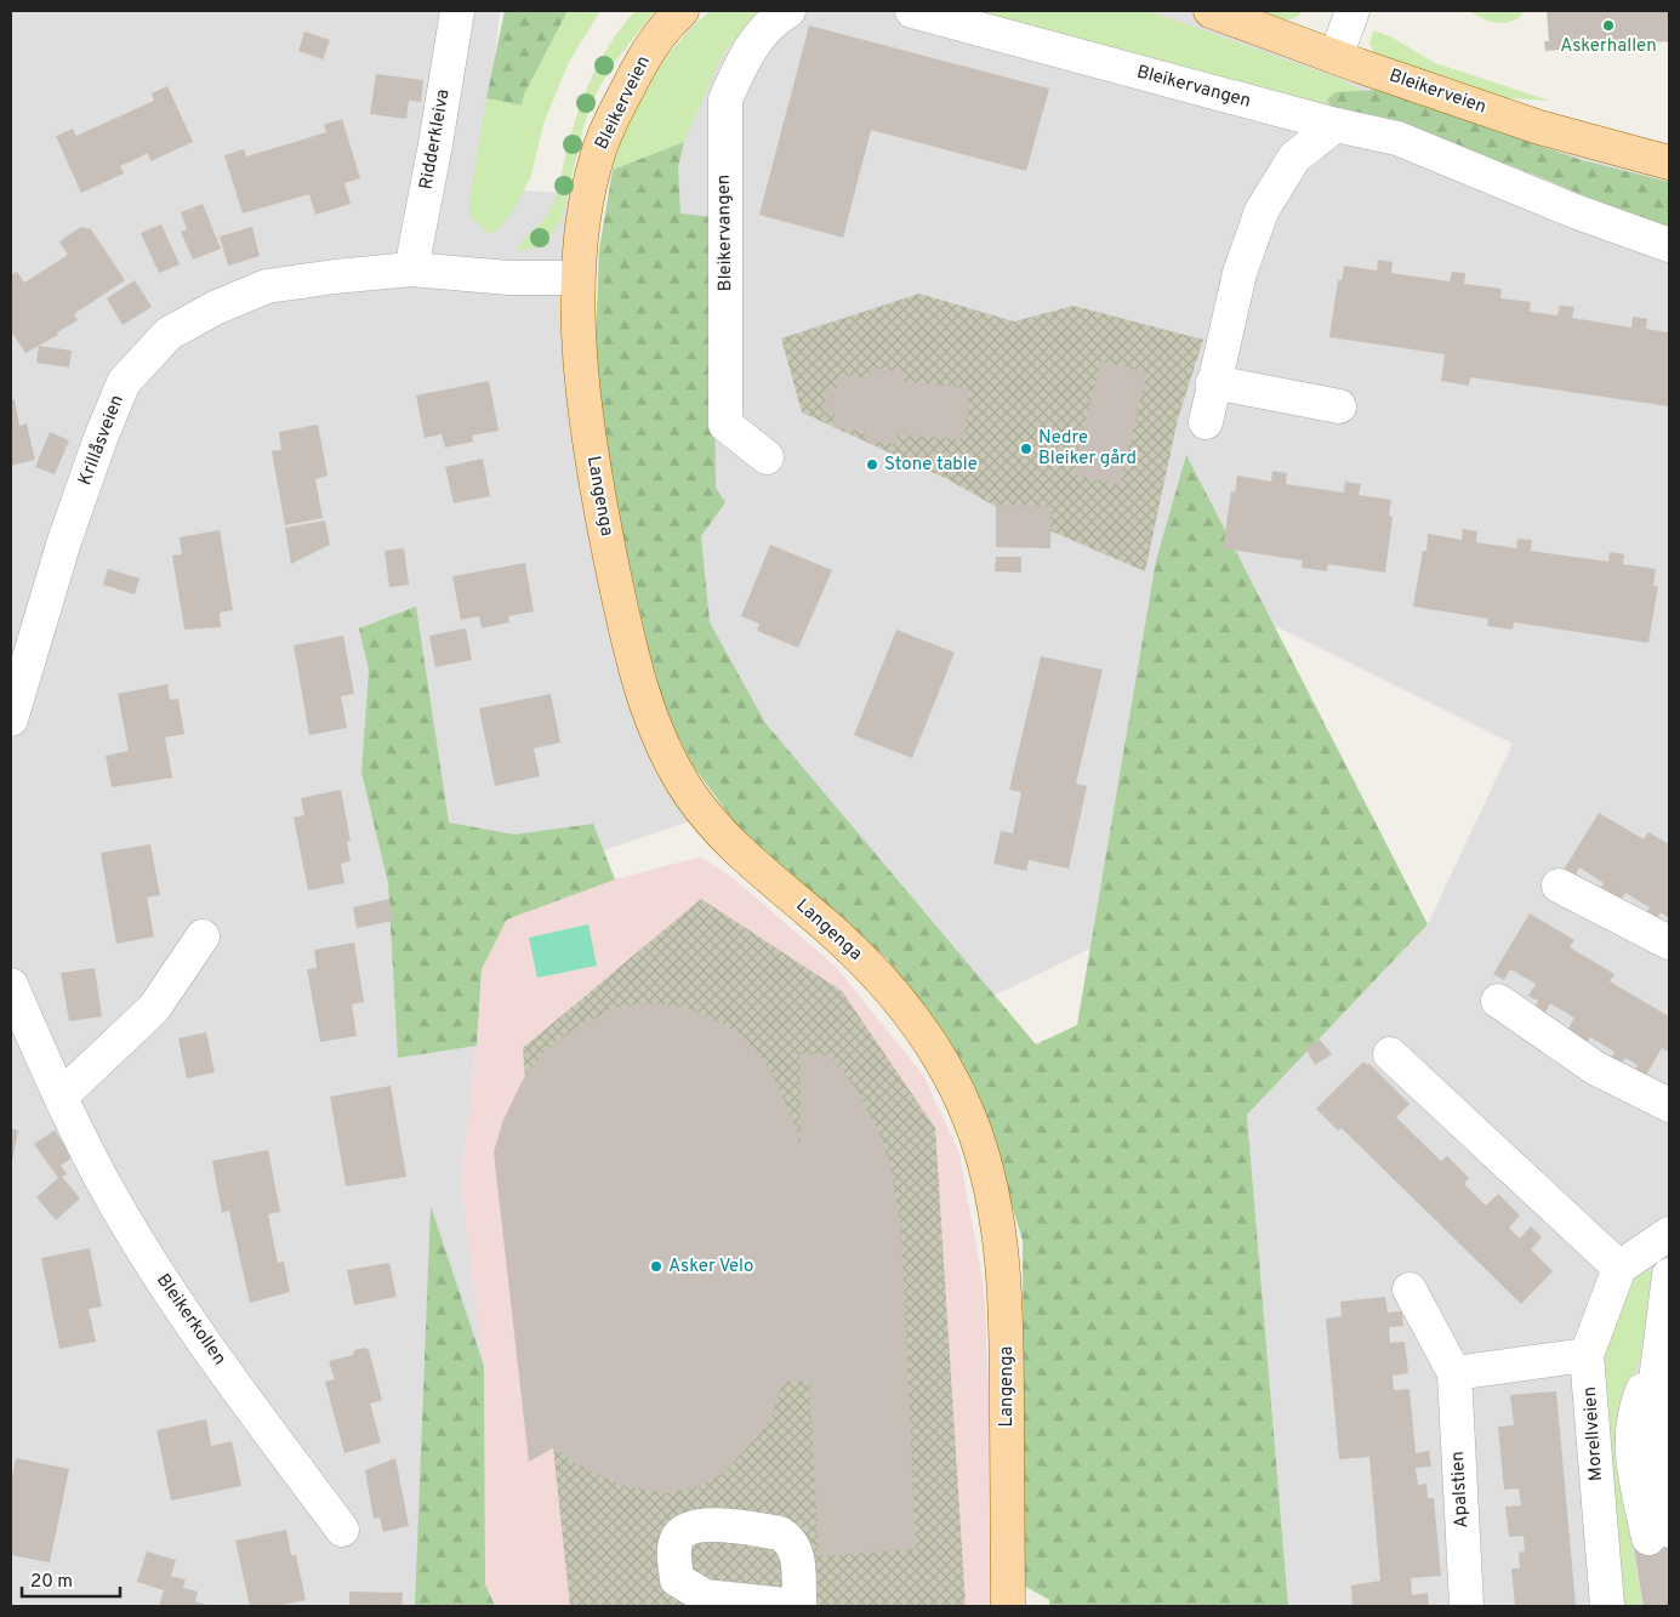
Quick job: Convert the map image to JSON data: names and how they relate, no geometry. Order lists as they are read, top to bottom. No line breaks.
{"streets":{"main road":["Bleikerveien","Langenga"],"street":["Bleikervangen","Ridderkleiva","Krillåsveien","Bleikerkollen","Morellveien","Apalstien"]},"crossings":[["Bleikerveien","Krillåsveien"],["Bleikerveien","Langenga"],["Ridderkleiva","Krillåsveien"],["Krillåsveien","Langenga"]],"places":["Askerhallen","Nedre Bleiker gård","Stone table","Asker Velo"],"scale_bar":"20 m"}
